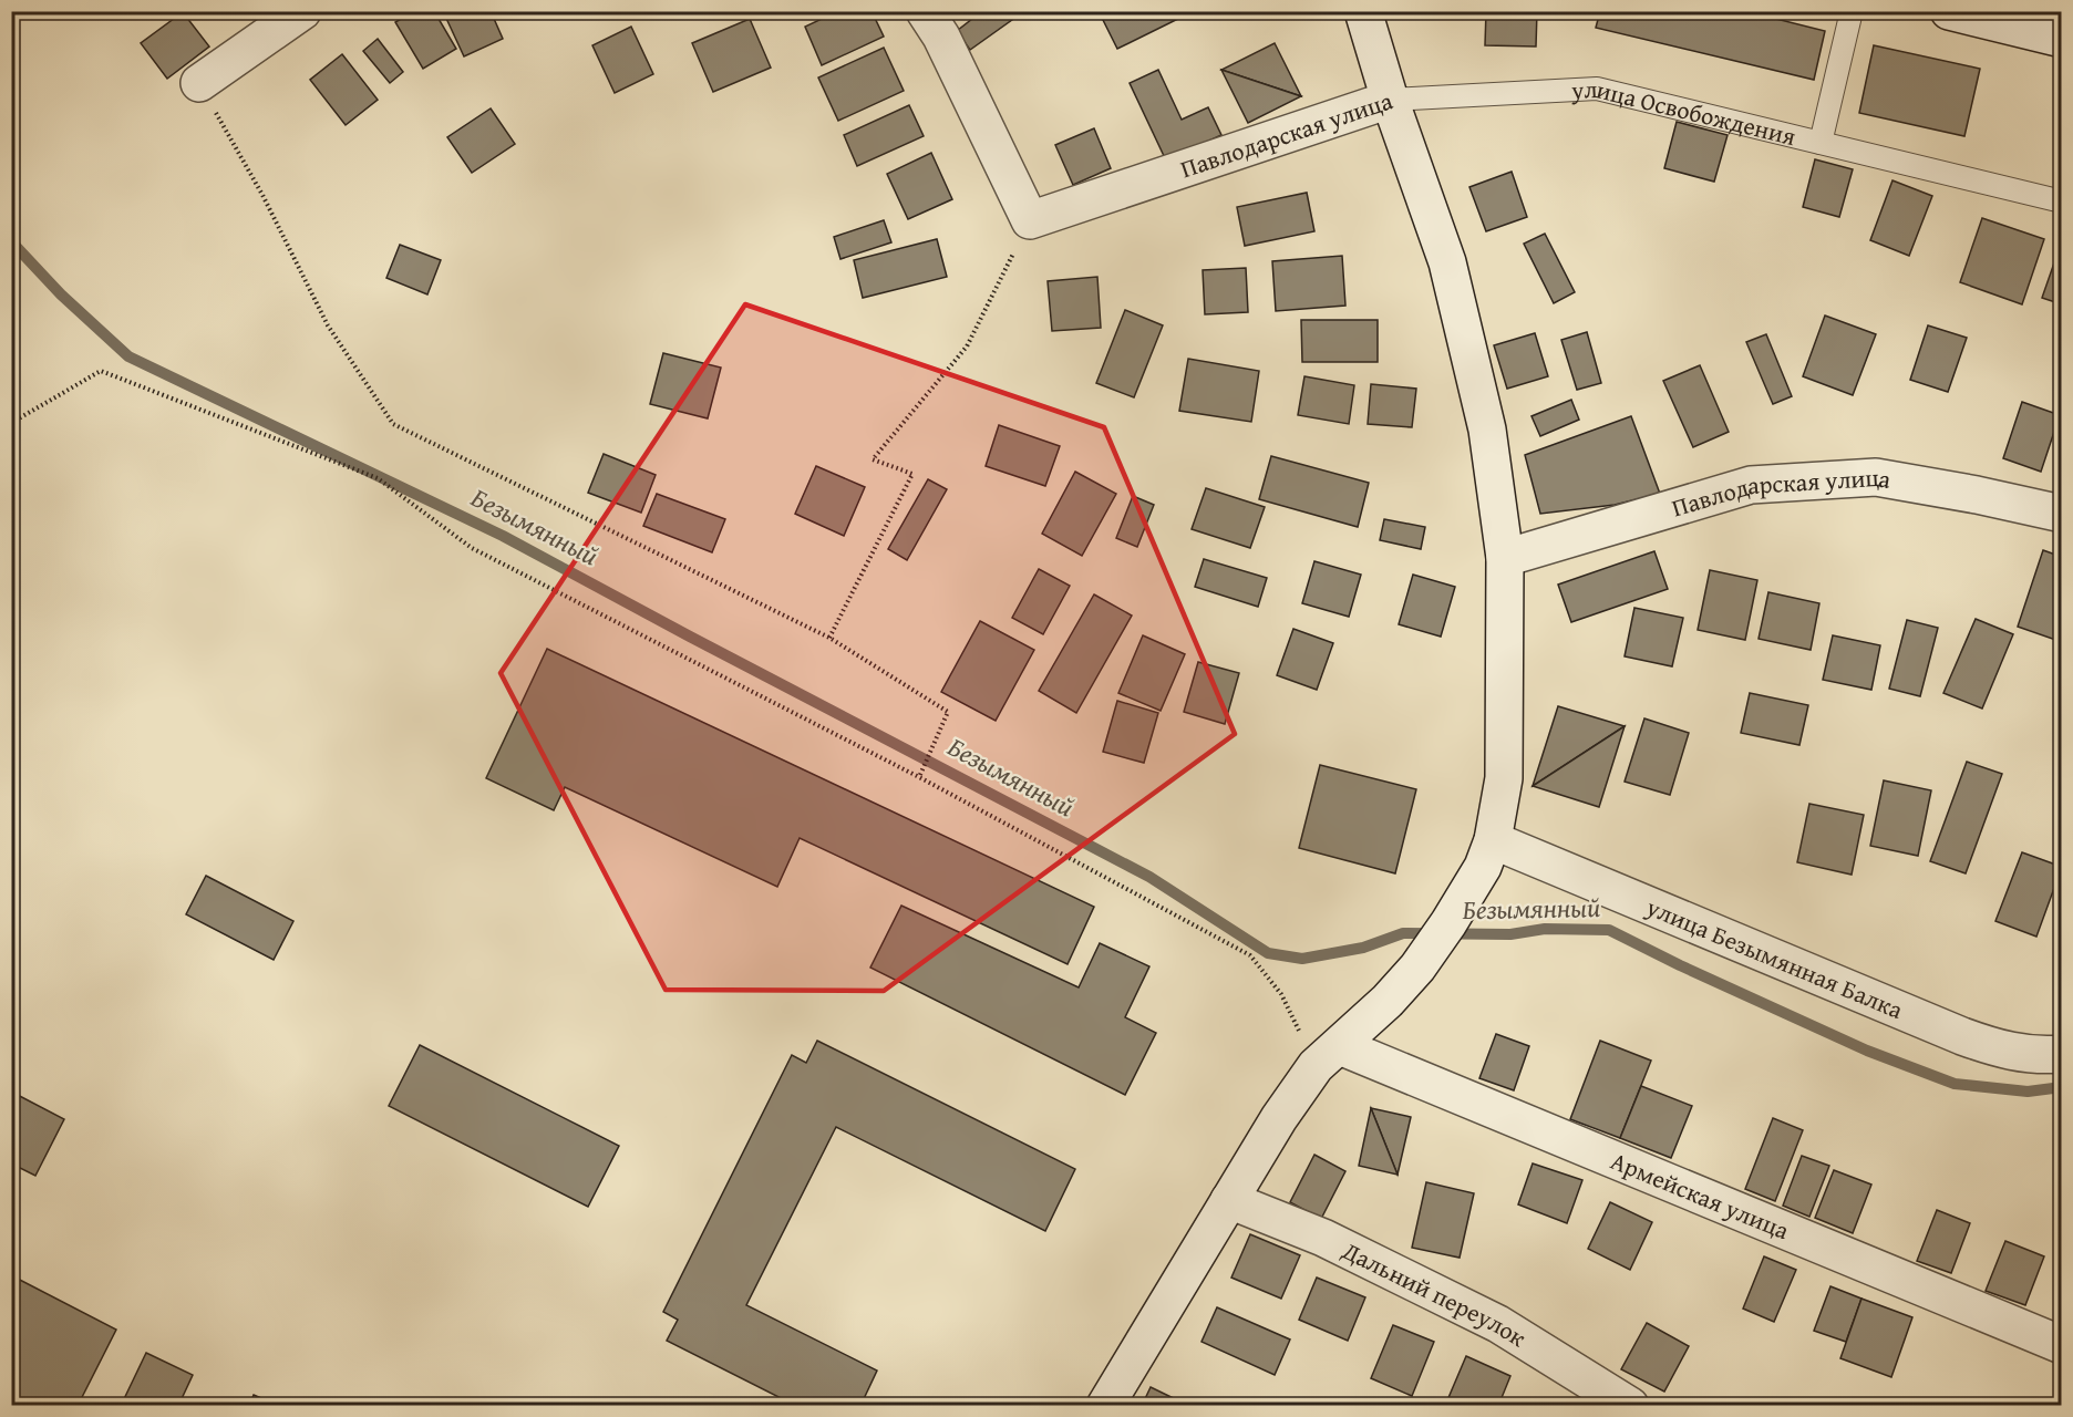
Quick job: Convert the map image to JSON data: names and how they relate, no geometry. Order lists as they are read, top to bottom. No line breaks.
{"streets":{"street":["Павлодарская улица","улица Безымянная Балка","Армейская улица","Дальний переулок"],"lane":["улица Освобождения"]},"crossings":[["улица Освобождения","Павлодарская улица"],["Павлодарская улица","улица Безымянная Балка"]],"water":["Безымянный"]}
